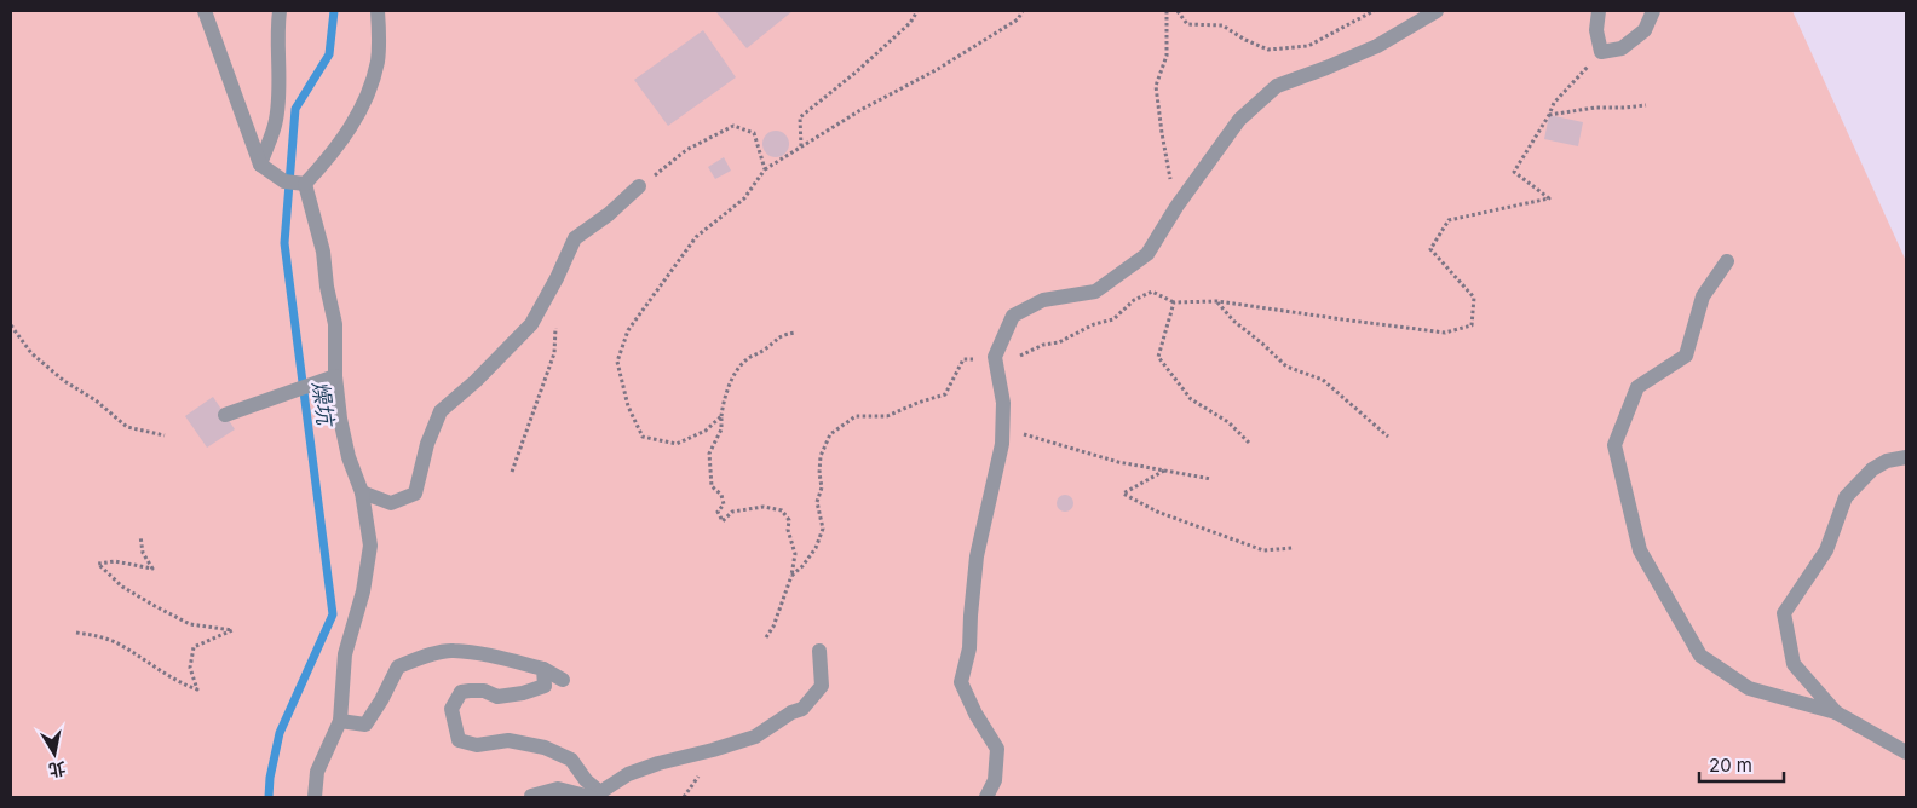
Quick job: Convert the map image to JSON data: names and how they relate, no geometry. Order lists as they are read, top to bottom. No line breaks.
{"water":["燥坑"],"scale_bar":"20 m","north":"bottom"}
